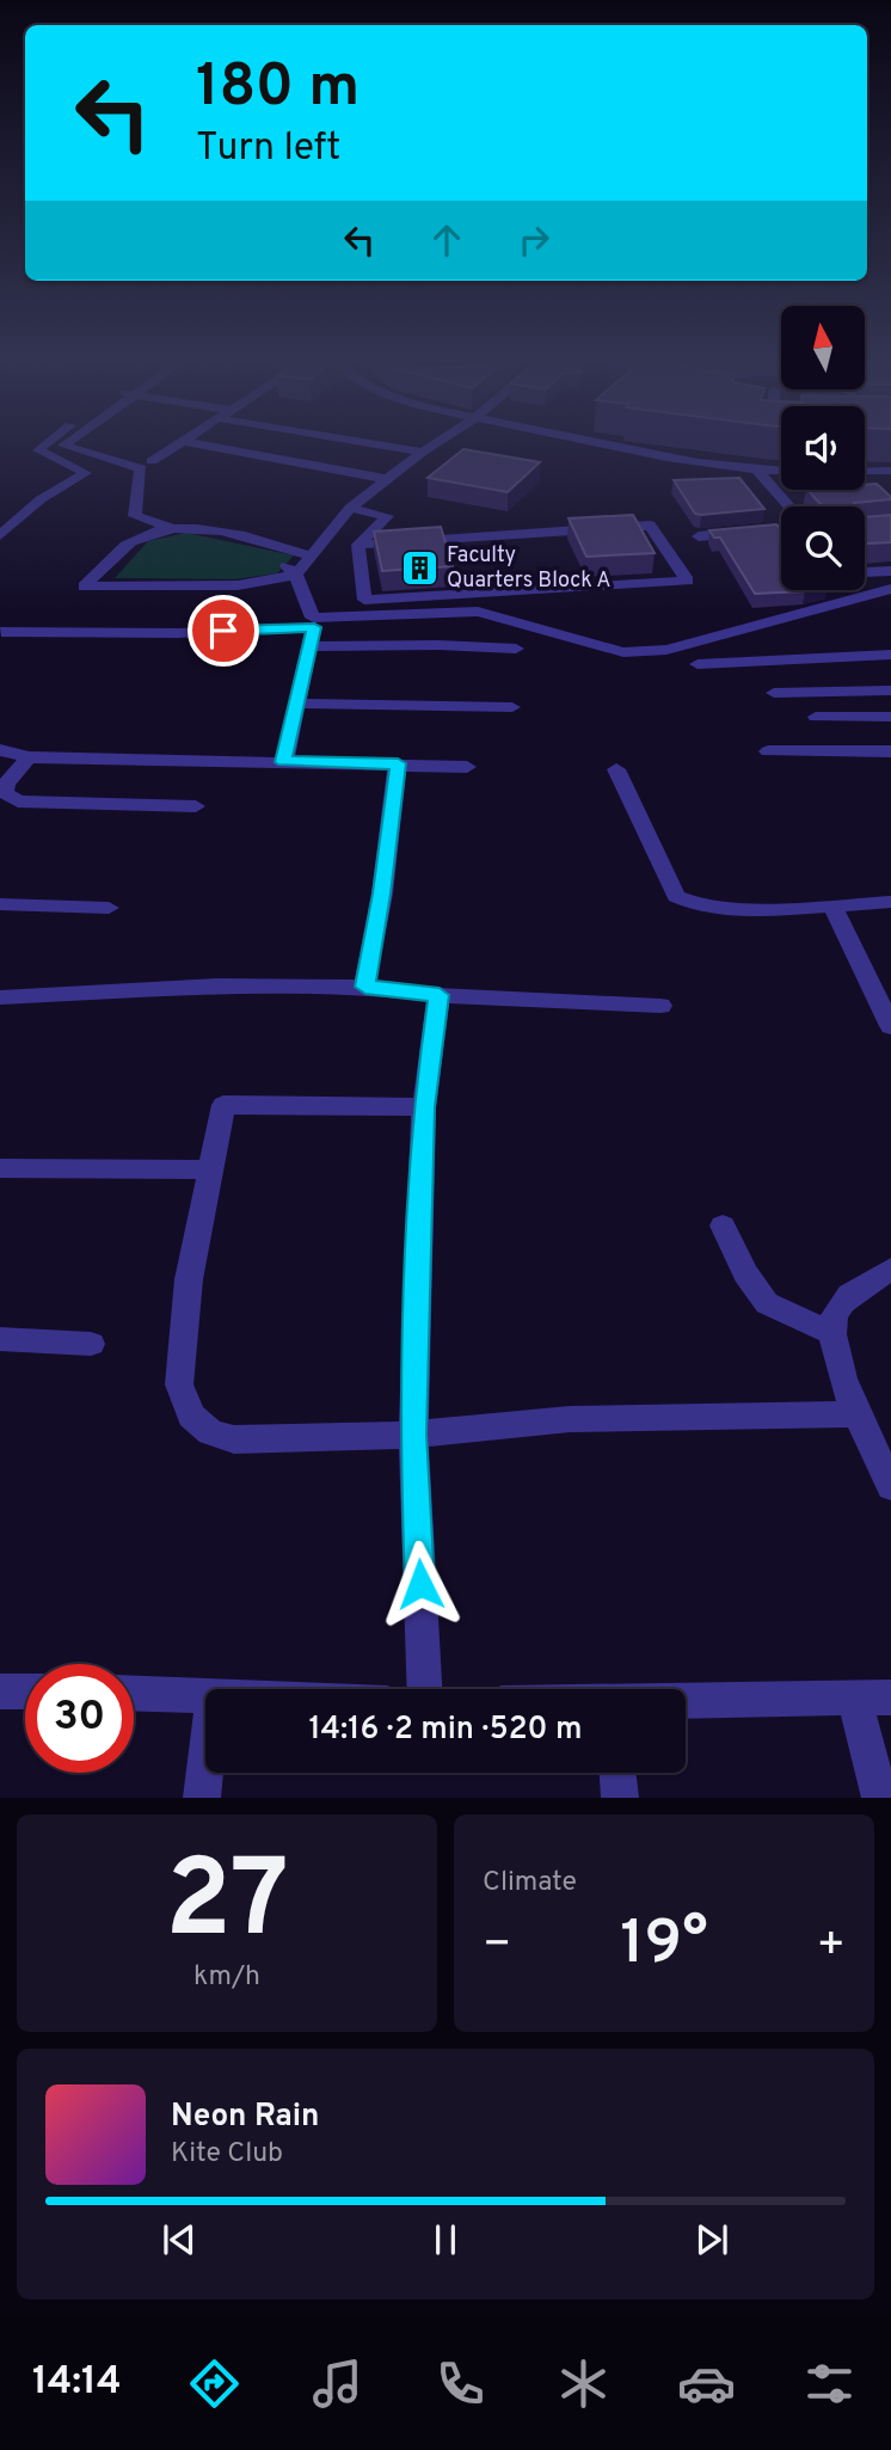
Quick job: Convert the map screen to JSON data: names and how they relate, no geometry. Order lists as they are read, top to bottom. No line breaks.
{"places":{"building":["Faculty Quarters Block A"]},"north":"top","page":{"turn":["180 m","Turn left"],"limit":"30","trip":"14:16 · 2 min · 520 m","tile":[["27","km/h"],"Climate"],"heat":["−","19°","+"],"song":["Neon Rain","Kite Club"],"tabs":"14:14"}}
